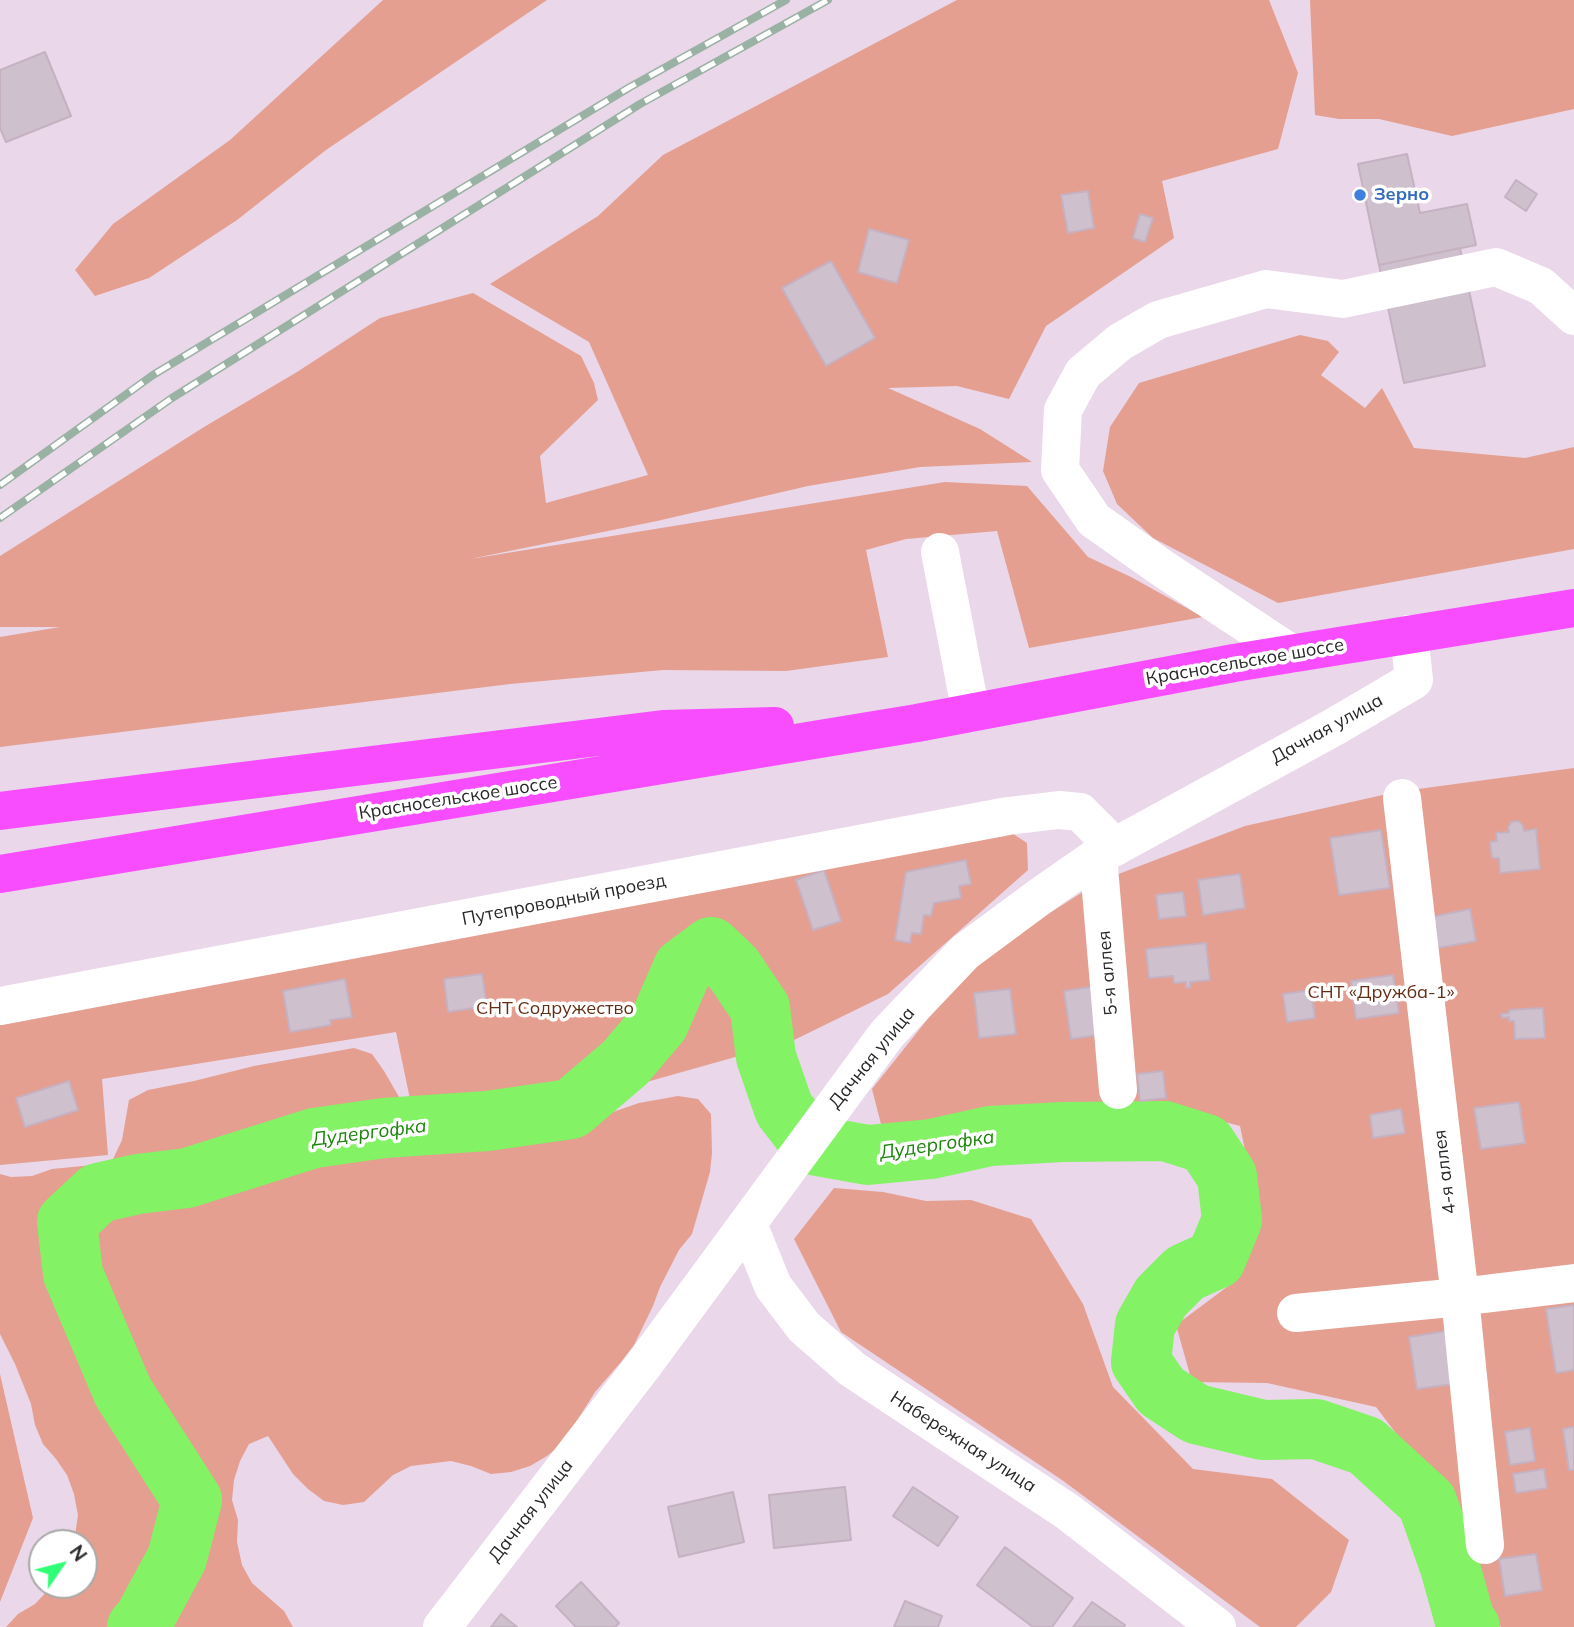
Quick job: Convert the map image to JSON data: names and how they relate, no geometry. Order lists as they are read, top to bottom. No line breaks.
{"streets":{"highway":["Красносельское шоссе"],"street":["Дачная улица","Путепроводный проезд","5-я аллея","4-я аллея","Набережная улица"]},"crossings":[["Красносельское шоссе","Дачная улица"],["Дачная улица","Путепроводный проезд"],["Дачная улица","5-я аллея"],["Дачная улица","Набережная улица"],["Путепроводный проезд","5-я аллея"]],"water":["Дудергофка"],"parks":["СНТ «Дружба-1»","СНТ Содружество"],"places":["Зерно"],"north":"top right"}
